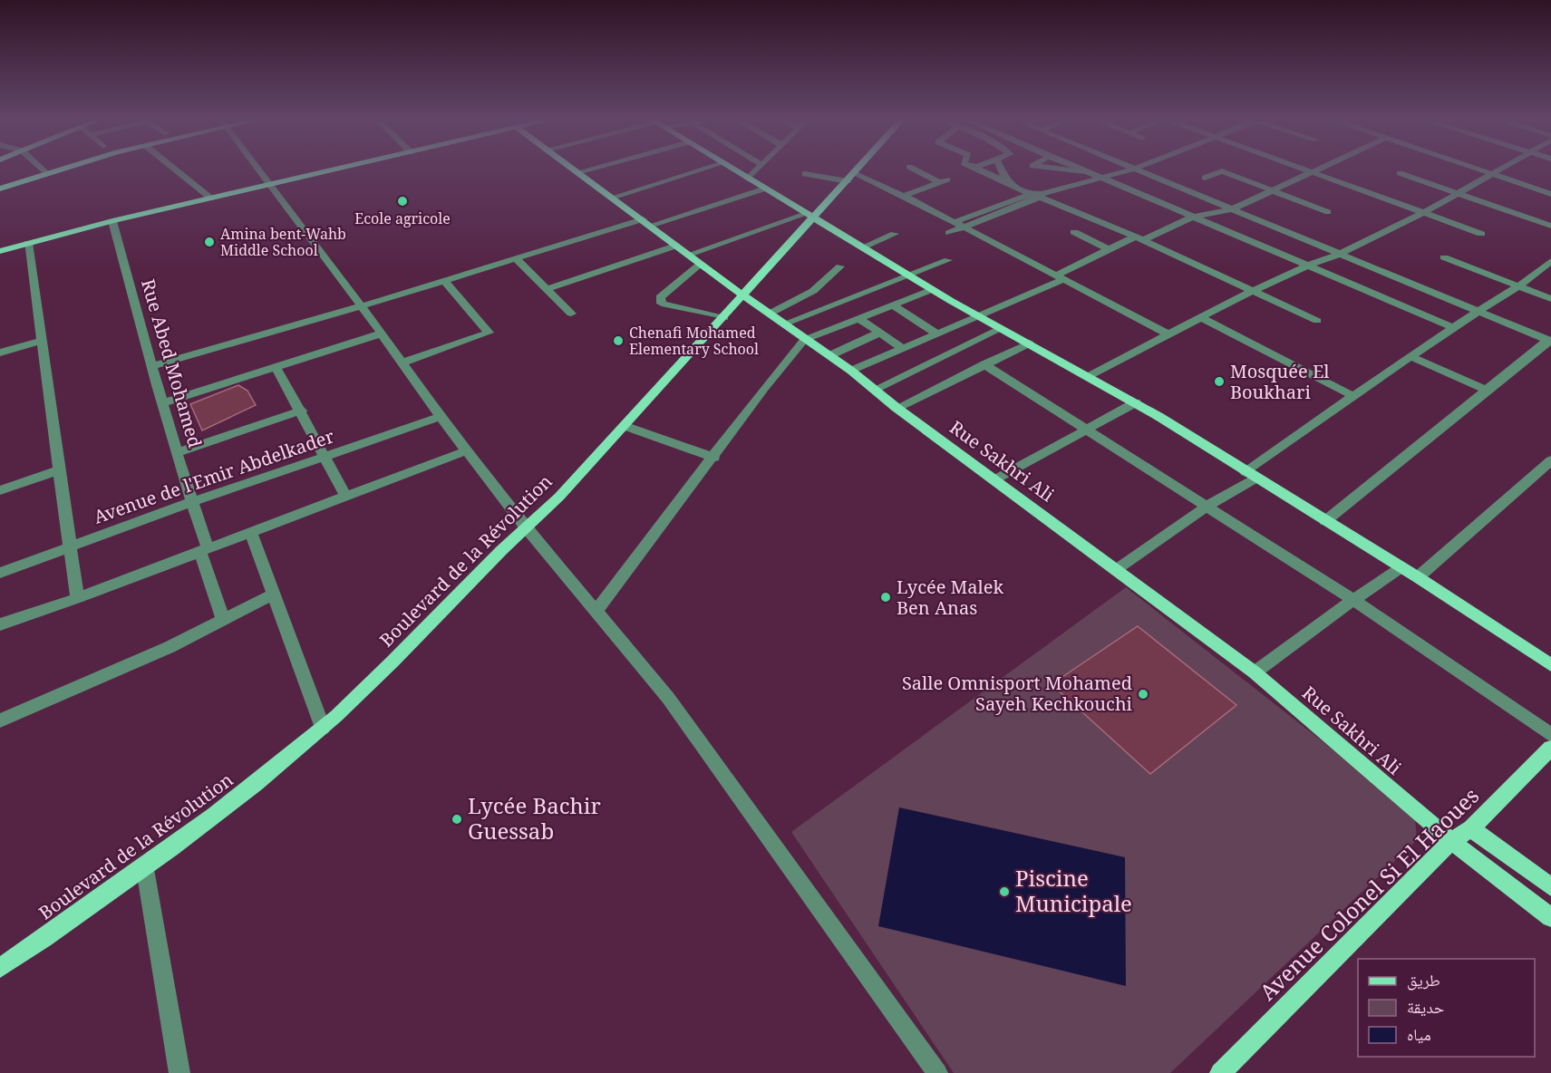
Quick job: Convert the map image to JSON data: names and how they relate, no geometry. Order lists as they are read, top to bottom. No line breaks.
{"streets":{"main road":["Rue Sakhri Ali","Boulevard de la Révolution","Avenue Colonel Si El Haoues"],"street":["Rue Abed Mohamed","Avenue de l'Emir Abdelkader"]},"crossings":[["Rue Abed Mohamed","Avenue de l'Emir Abdelkader"],["Rue Sakhri Ali","Boulevard de la Révolution"],["Rue Sakhri Ali","Avenue Colonel Si El Haoues"]],"places":["Ecole agricole","Amina bent-Wahb Middle School","Chenafi Mohamed Elementary School","Mosquée El Boukhari","Lycée Malek Ben Anas","Salle Omnisport Mohamed Sayeh Kechkouchi","Lycée Bachir Guessab","Piscine Municipale"],"legend":["طريق","حديقة","مياه"]}
